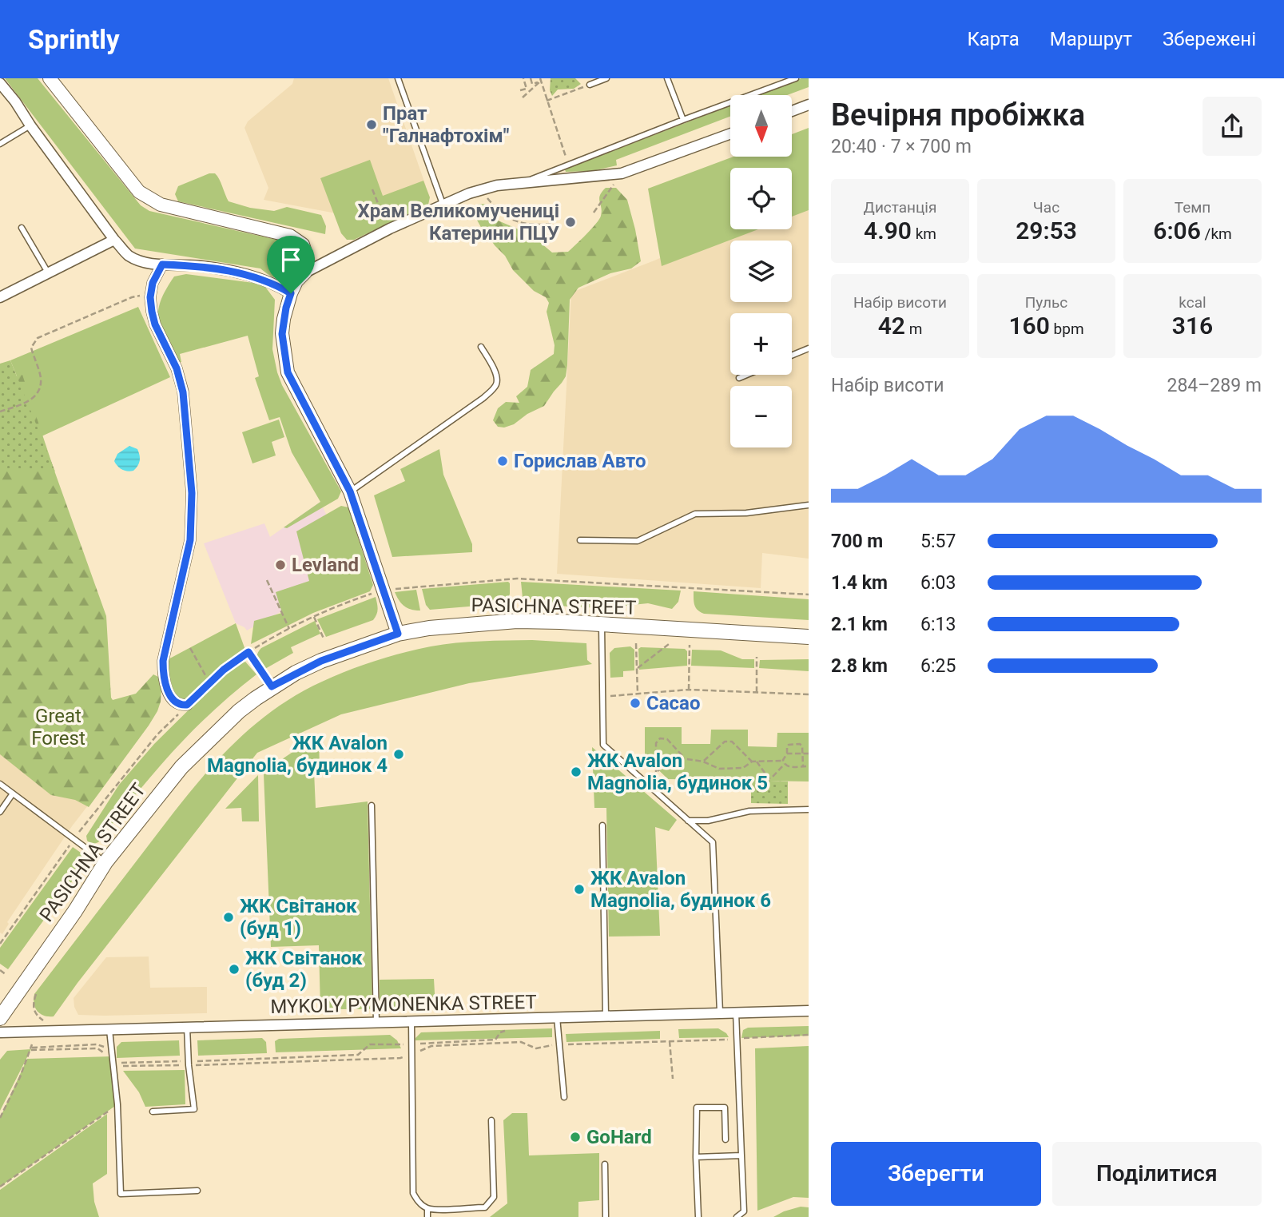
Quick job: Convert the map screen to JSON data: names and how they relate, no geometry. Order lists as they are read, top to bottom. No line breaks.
{"streets":{"main road":["PASICHNA STREET"],"street":["MYKOLY PYMONENKA STREET"]},"parks":["Great Forest"],"places":["Прат \"Галнафтохім\"","Храм Великомучениці Катерини ПЦУ","Горислав Авто","Levland","Cacao","ЖК Avalon Magnolia, будинок 4","ЖК Avalon Magnolia, будинок 5","ЖК Avalon Magnolia, будинок 6","ЖК Світанок (буд 1)","ЖК Світанок (буд 2)","GoHard"],"north":"bottom","page":{"header":"Sprintly","nav":["Карта","Маршрут","Збережені"],"heading":["Вечірня пробіжка","20:40 · 7 × 700 m"],"map_buttons":["+","−"],"stats":[["Дистанція","4.90 km"],["Час","29:53"],["Темп","6:06 /km"],["Набір висоти","42 m"],["Пульс","160 bpm"],["kcal","316"]],"chart":["Набір висоти","284–289 m"],"list":[{"name":"700 m","note":"5:57"},{"name":"1.4 km","note":"6:03"},{"name":"2.1 km","note":"6:13"},{"name":"2.8 km","note":"6:25"}],"buttons":["Зберегти","Поділитися"]}}
